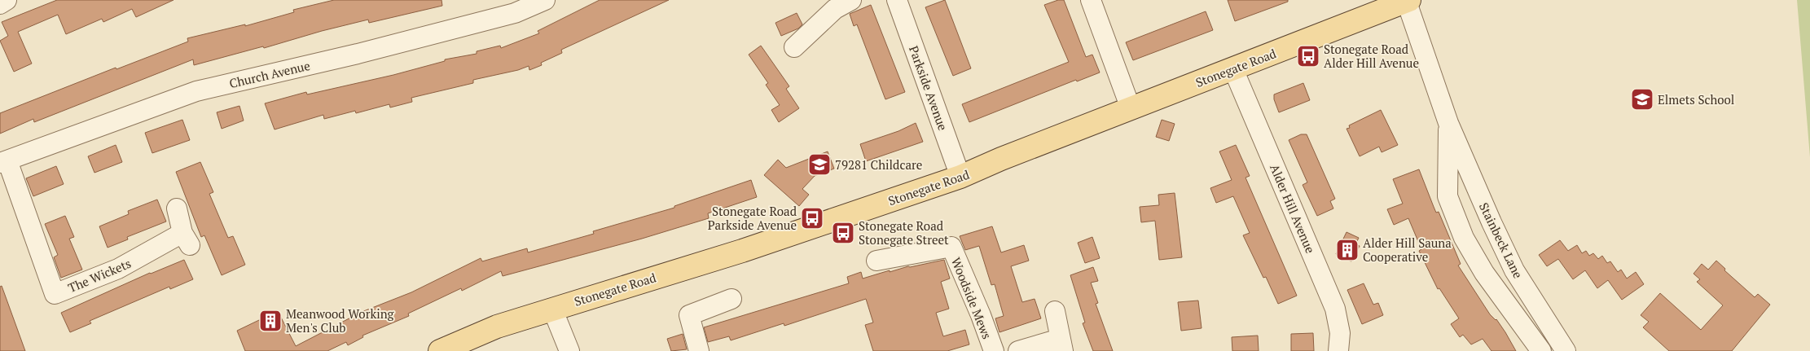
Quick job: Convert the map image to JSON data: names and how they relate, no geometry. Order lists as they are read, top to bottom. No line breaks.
{"streets":{"main road":["Stonegate Road"],"street":["Church Avenue","Parkside Avenue","Alder Hill Avenue","Stainbeck Lane","The Wickets","Woodside Mews"]},"crossings":[["Stonegate Road","Parkside Avenue"],["Stonegate Road","Alder Hill Avenue"],["Stonegate Road","Stainbeck Lane"],["Church Avenue","The Wickets"]],"places":{"bus stop":["Stonegate Road Alder Hill Avenue","Stonegate Road Parkside Avenue","Stonegate Road Stonegate Street"],"school or university":["Elmets School","79281 Childcare"],"building":["Alder Hill Sauna Cooperative","Meanwood Working Men's Club"]}}
